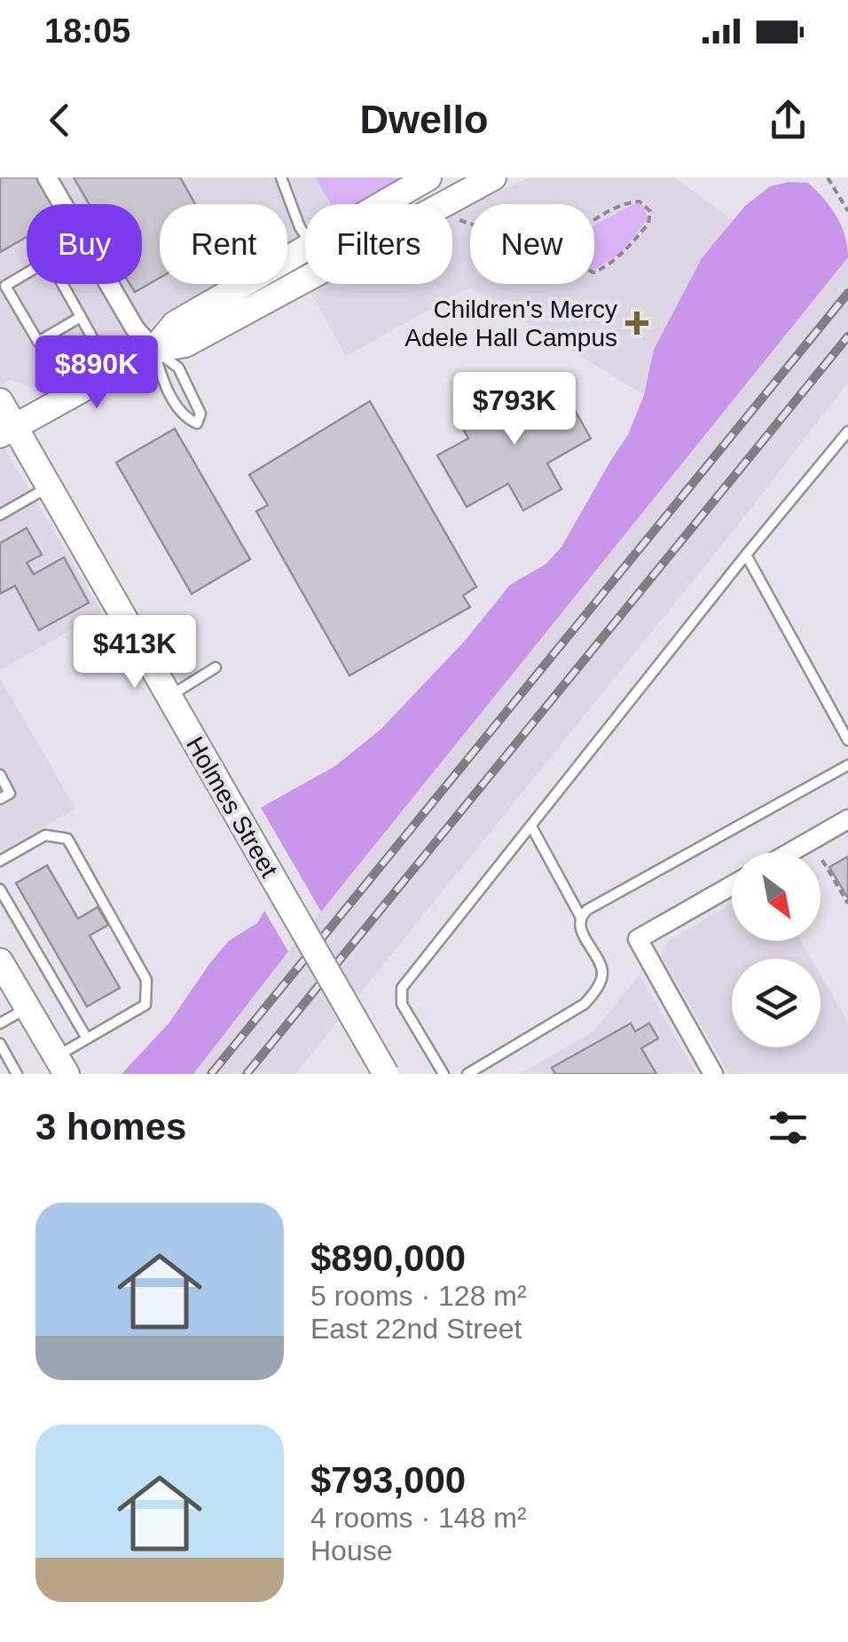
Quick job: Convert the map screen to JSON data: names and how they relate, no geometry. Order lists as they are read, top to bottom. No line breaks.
{"streets":{"street":["Holmes Street"]},"places":{"health":["Children's Mercy Adele Hall Campus"]},"north":"bottom right","page":{"status":"18:05","header":"Dwello","chip":["Buy","Rent","Filters","New"],"price":["$890K","$793K","$413K"],"heading":"3 homes","list":[{"name":"$890,000","note":"5 rooms · 128 m² · East 22nd Street"},{"name":"$793,000","note":"4 rooms · 148 m² · House"}]}}
